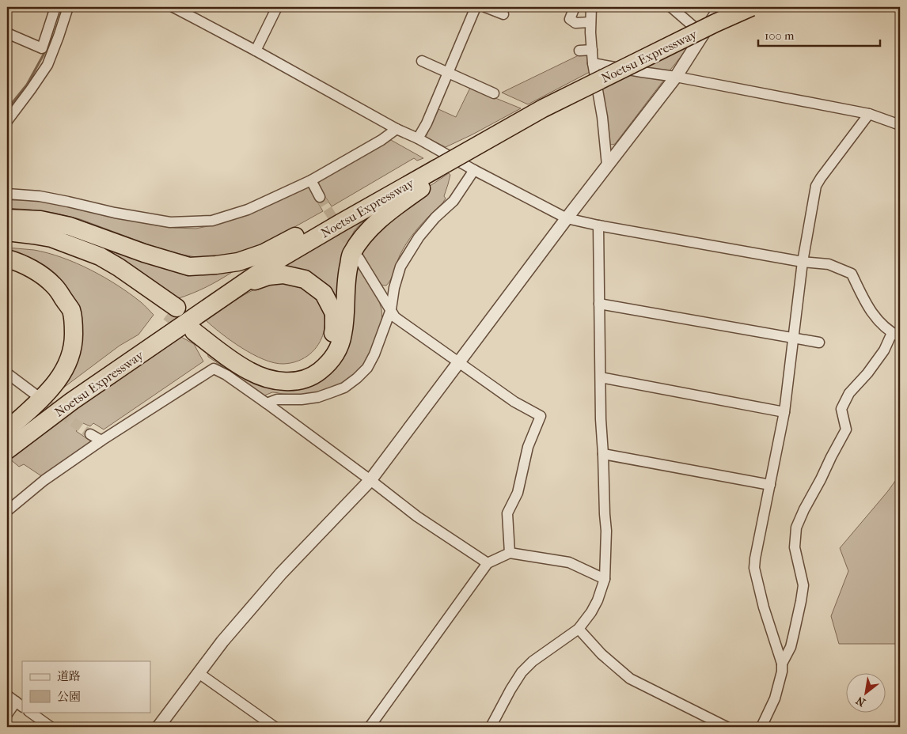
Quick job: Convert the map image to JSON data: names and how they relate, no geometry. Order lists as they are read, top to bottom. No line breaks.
{"streets":{"highway":["Noetsu Expressway"]},"legend":["道路","公園"],"scale_bar":"100 m","north":"bottom left"}
